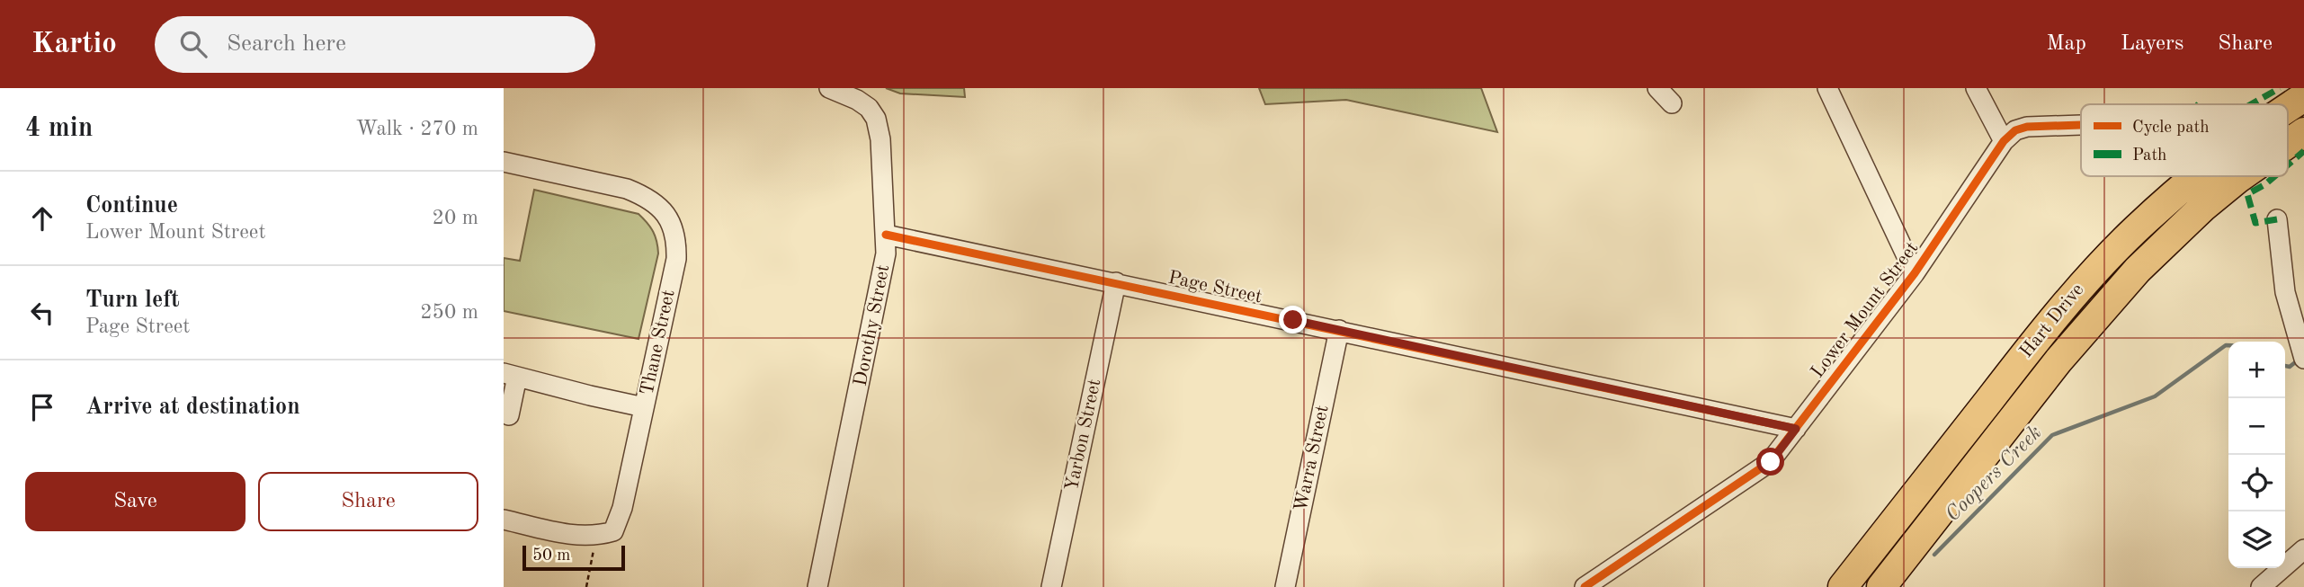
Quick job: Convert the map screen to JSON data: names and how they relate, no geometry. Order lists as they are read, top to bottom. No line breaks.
{"streets":{"highway":["Hart Drive"],"street":["Page Street","Lower Mount Street","Dorothy Street","Thane Street","Yarbon Street","Warra Street"]},"crossings":[["Page Street","Lower Mount Street"],["Page Street","Dorothy Street"],["Page Street","Yarbon Street"],["Page Street","Warra Street"]],"water":["Coopers Creek"],"legend":["Cycle path","Path"],"scale_bar":"50 m","page":{"header":"Kartio","search":"Search here","nav":["Map","Layers","Share"],"heading":["4 min","Walk · 270 m"],"list":[["Continue","Lower Mount Street","20 m"],["Turn left","Page Street","250 m"],"Arrive at destination"],"map_buttons":["+","−"],"buttons":["Save","Share"],"scale":"50 m"}}
